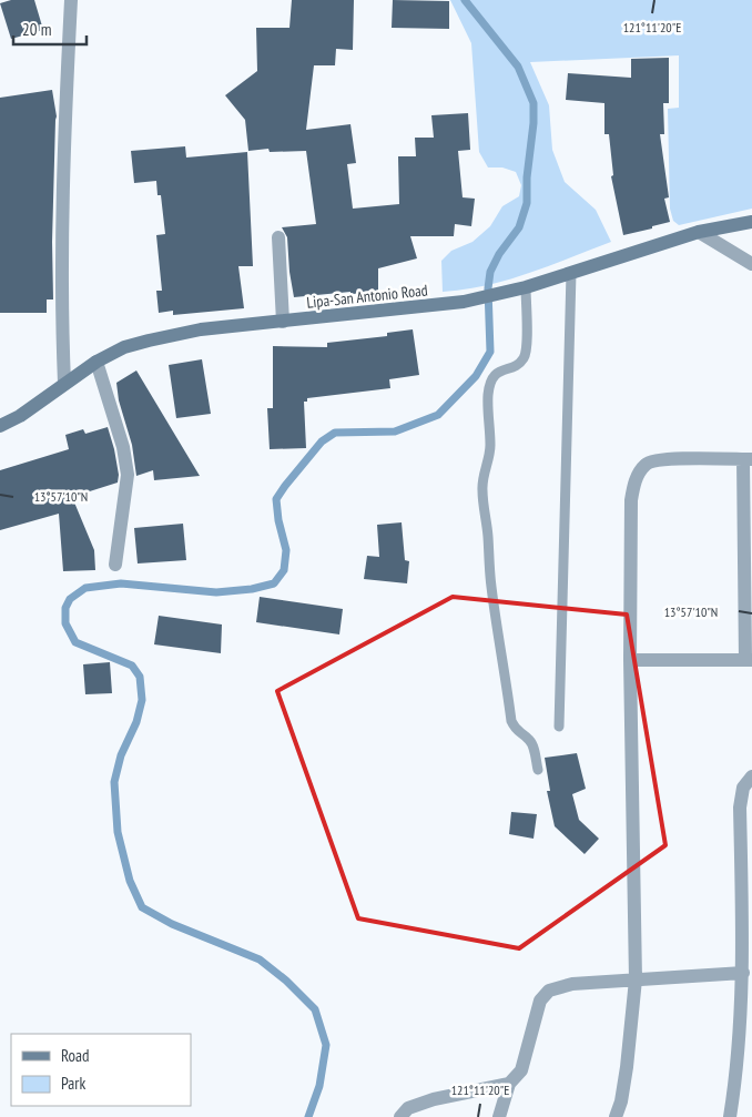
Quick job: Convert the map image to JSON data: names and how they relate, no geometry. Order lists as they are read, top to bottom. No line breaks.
{"streets":{"main road":["Lipa-San Antonio Road"]},"legend":["Road","Park"],"scale_bar":"20 m","coordinates":["121°11'20\"E","13°57'10\"N"]}
